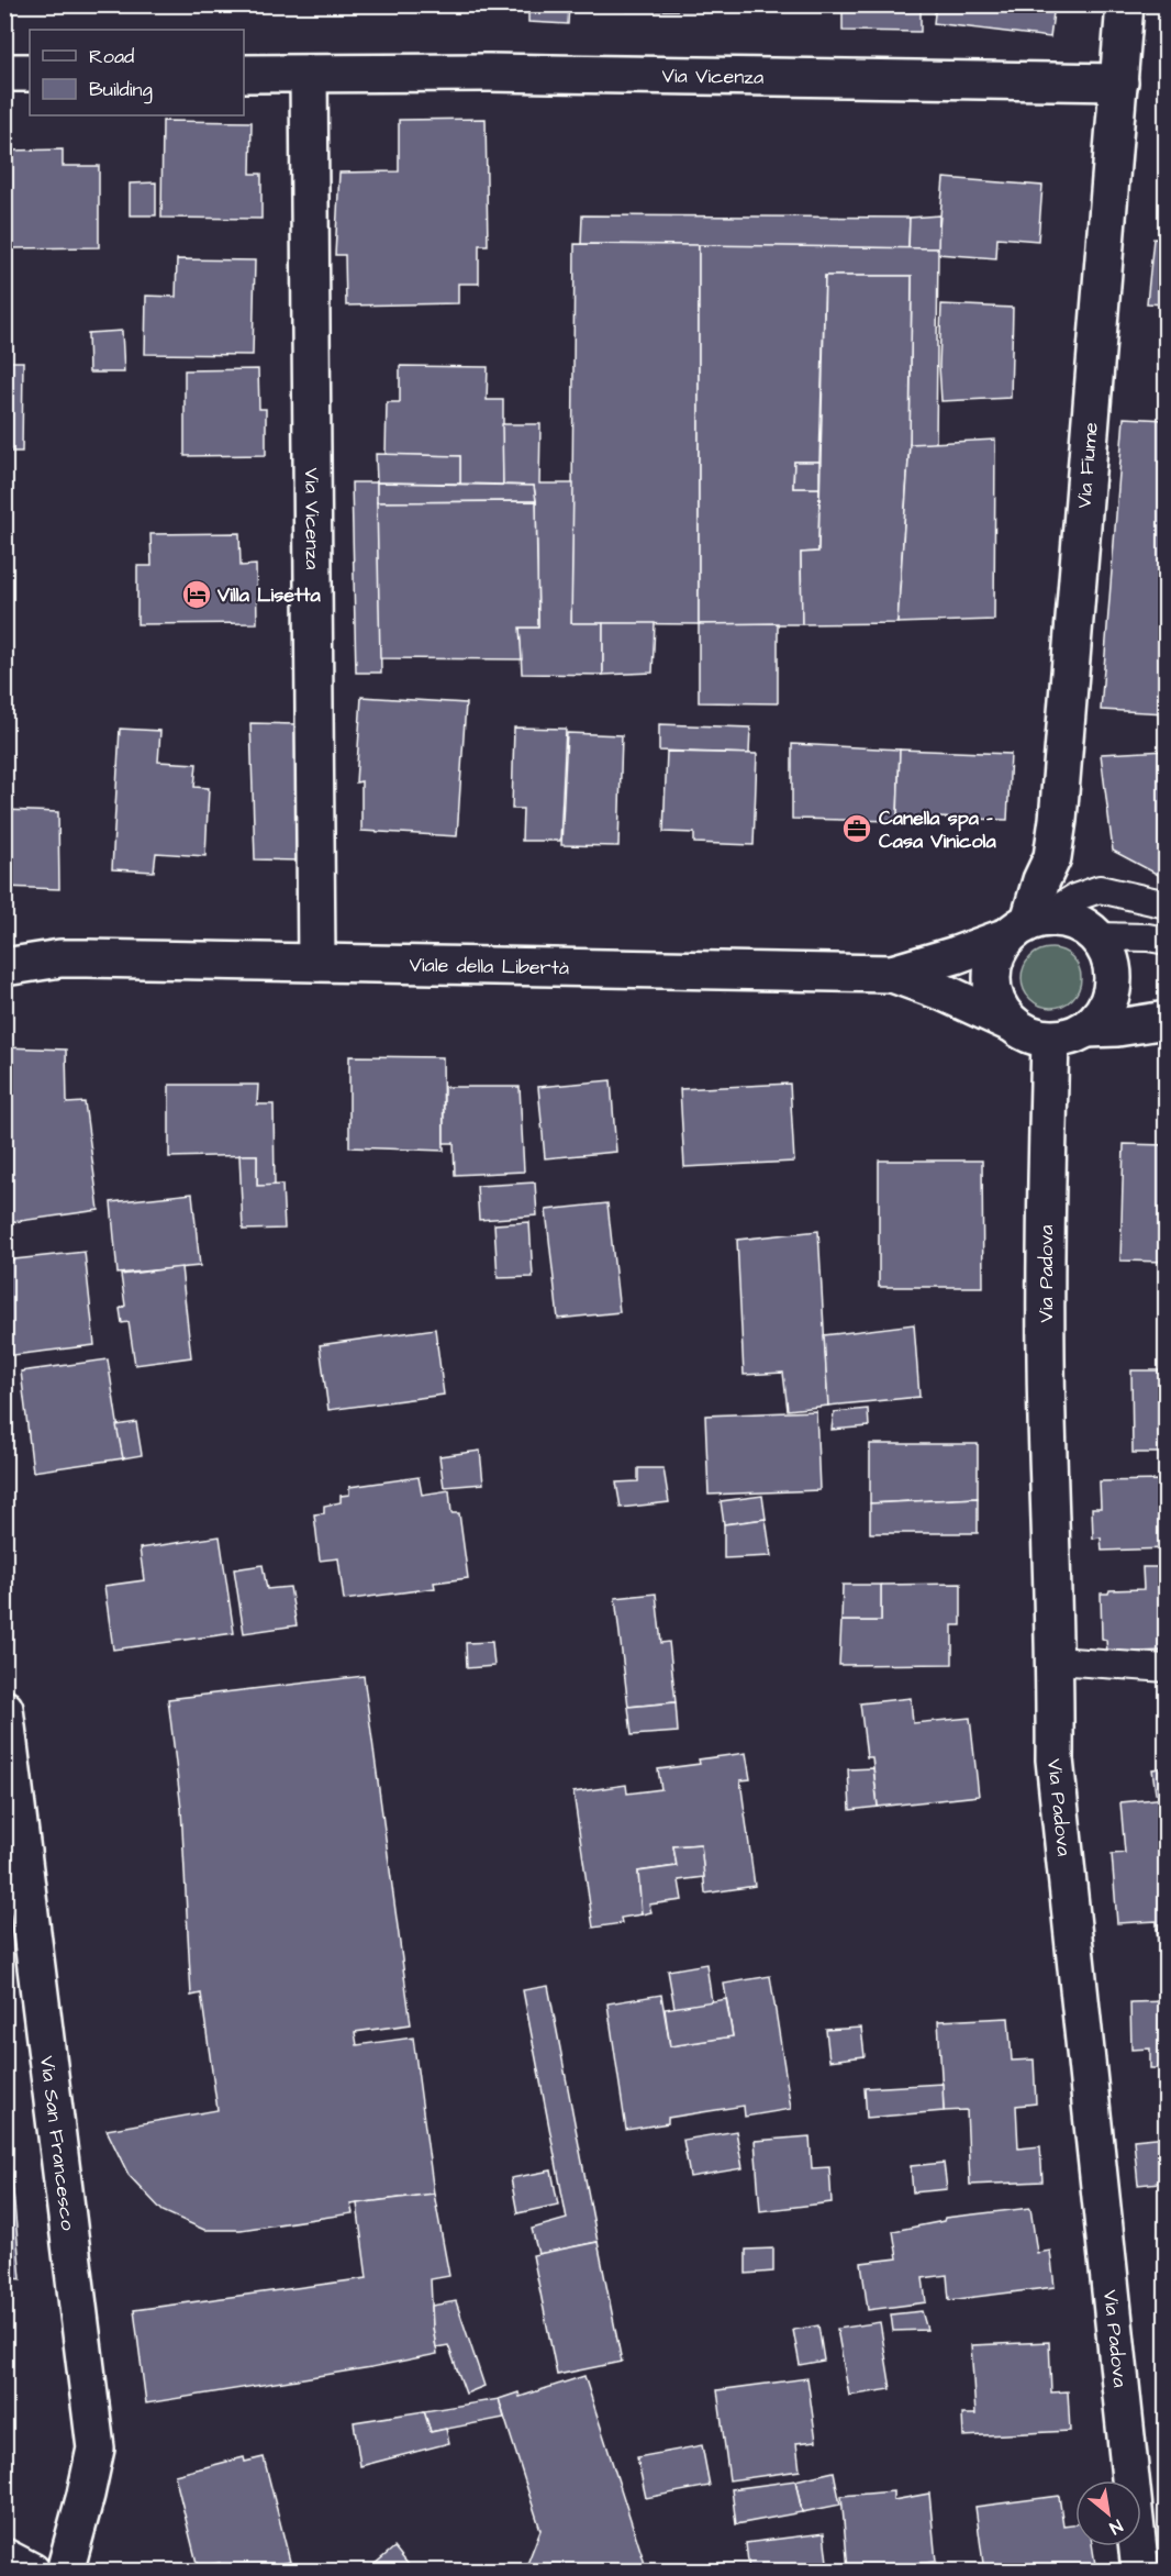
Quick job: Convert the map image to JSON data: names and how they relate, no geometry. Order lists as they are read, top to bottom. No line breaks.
{"streets":{"street":["Via Vicenza","Via Fiume","Viale della Libertà","Via Padova","Via San Francesco"]},"crossings":[["Via Vicenza","Via Fiume"],["Via Vicenza","Viale della Libertà"],["Via Fiume","Viale della Libertà"],["Via Fiume","Via Padova"],["Viale della Libertà","Via Padova"]],"places":{"hotel":["Villa Lisetta"],"office":["Canella spa - Casa Vinicola"]},"legend":["Road","Building"],"north":"bottom right"}
